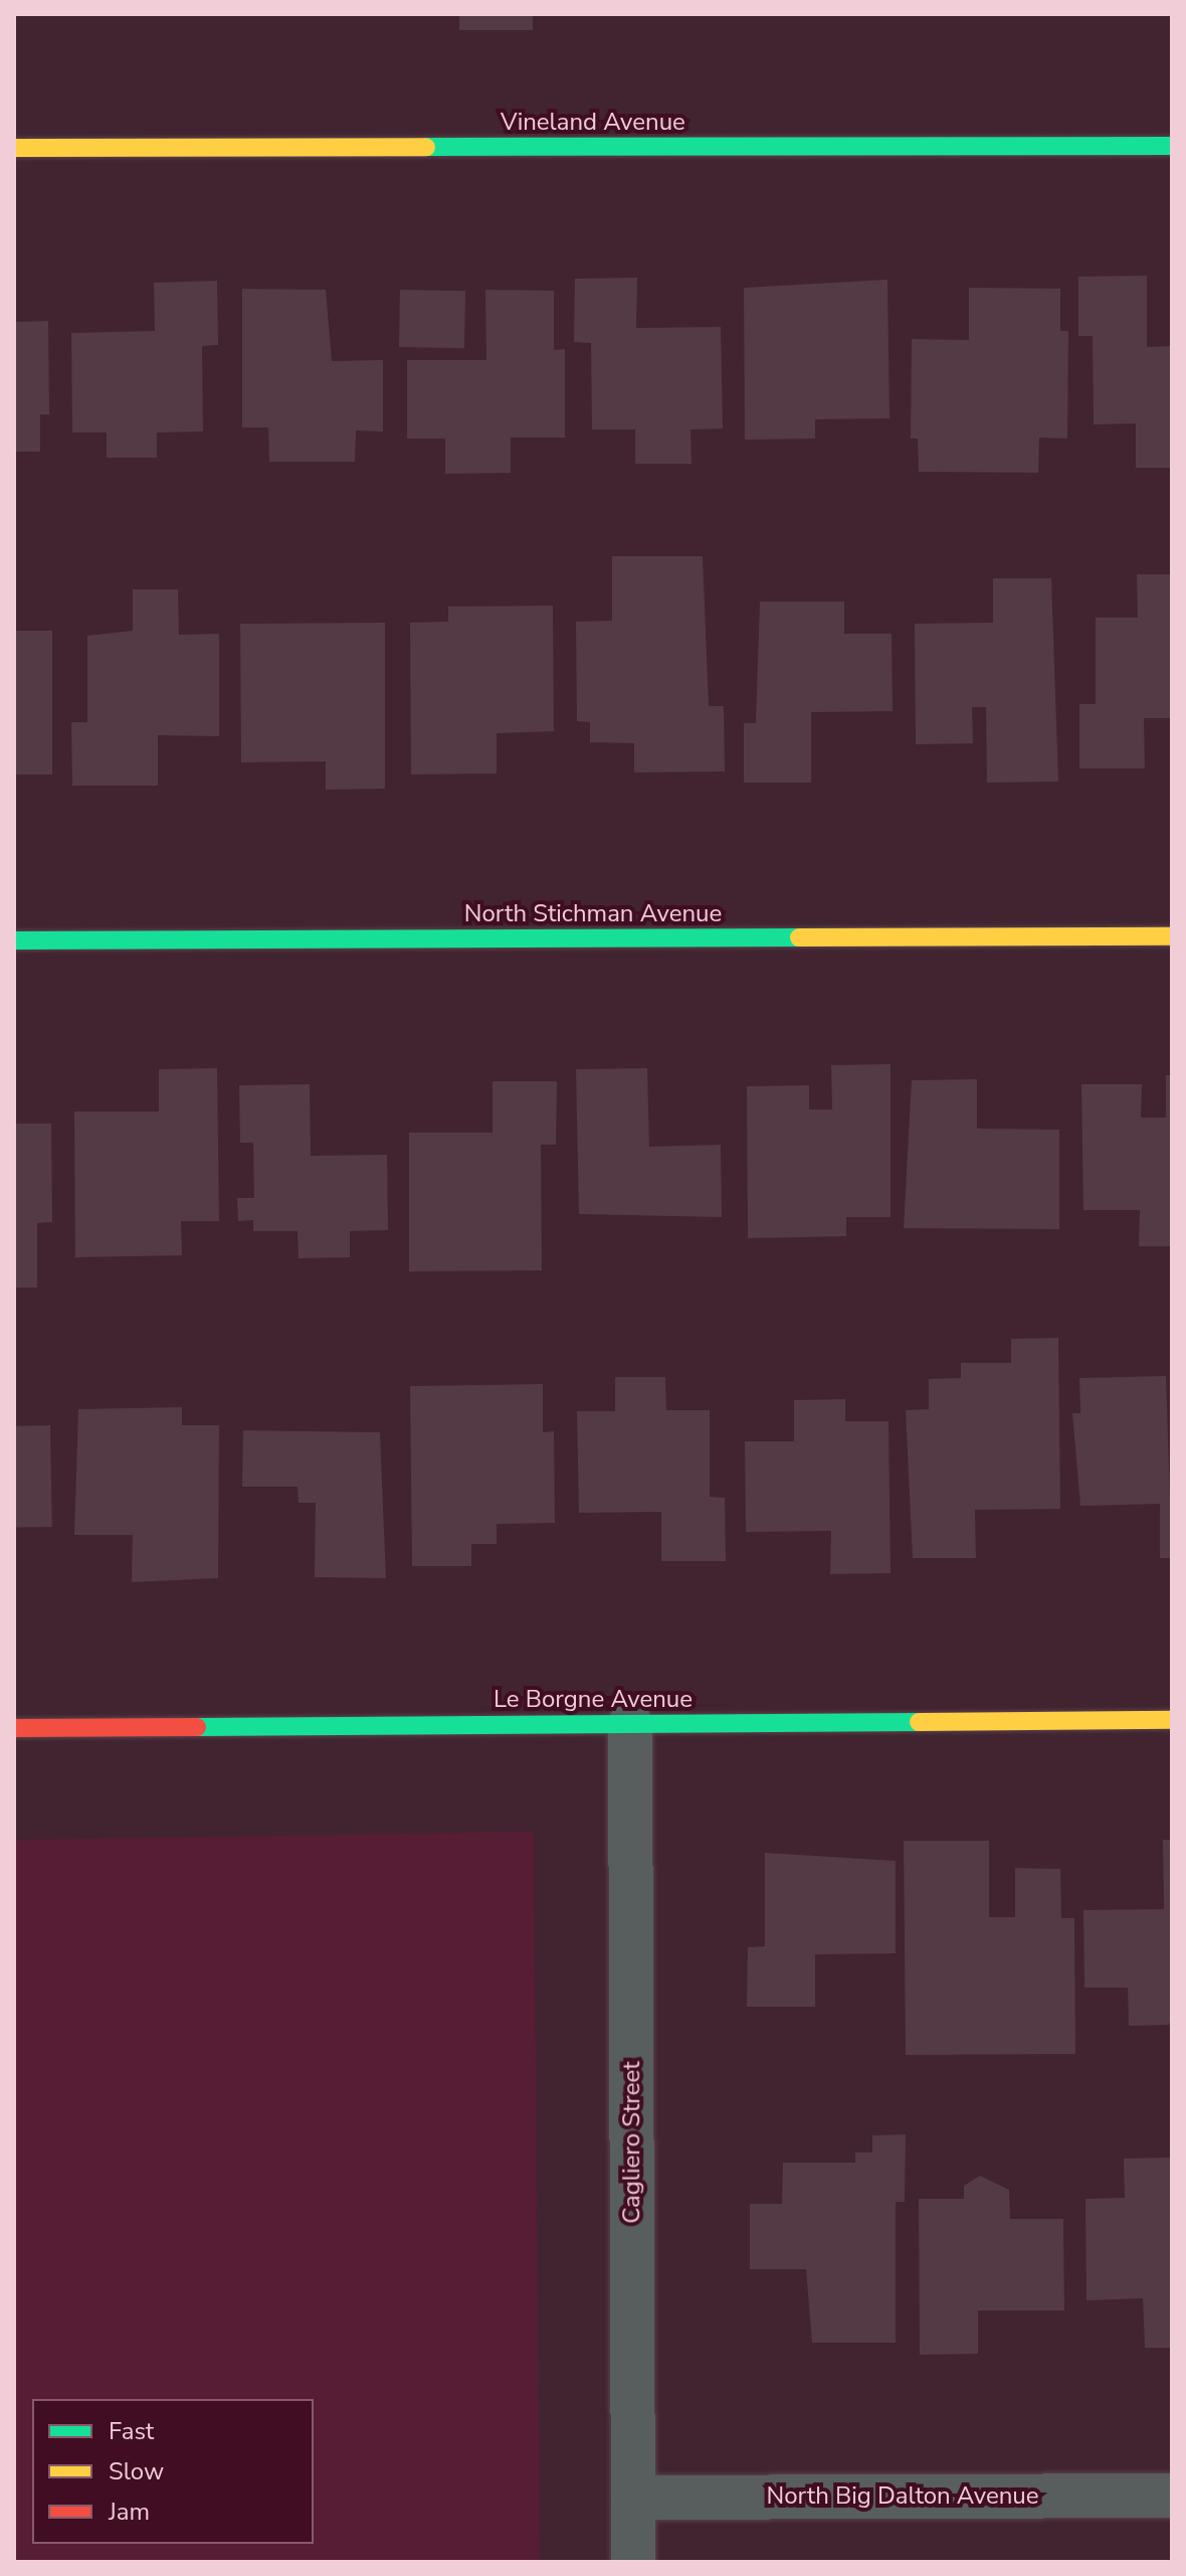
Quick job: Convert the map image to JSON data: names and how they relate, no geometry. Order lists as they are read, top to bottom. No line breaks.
{"streets":{"street":["Vineland Avenue","North Stichman Avenue","Le Borgne Avenue","Cagliero Street","North Big Dalton Avenue"]},"crossings":[["Le Borgne Avenue","Cagliero Street"],["Cagliero Street","North Big Dalton Avenue"]],"legend":["Fast","Slow","Jam"]}
